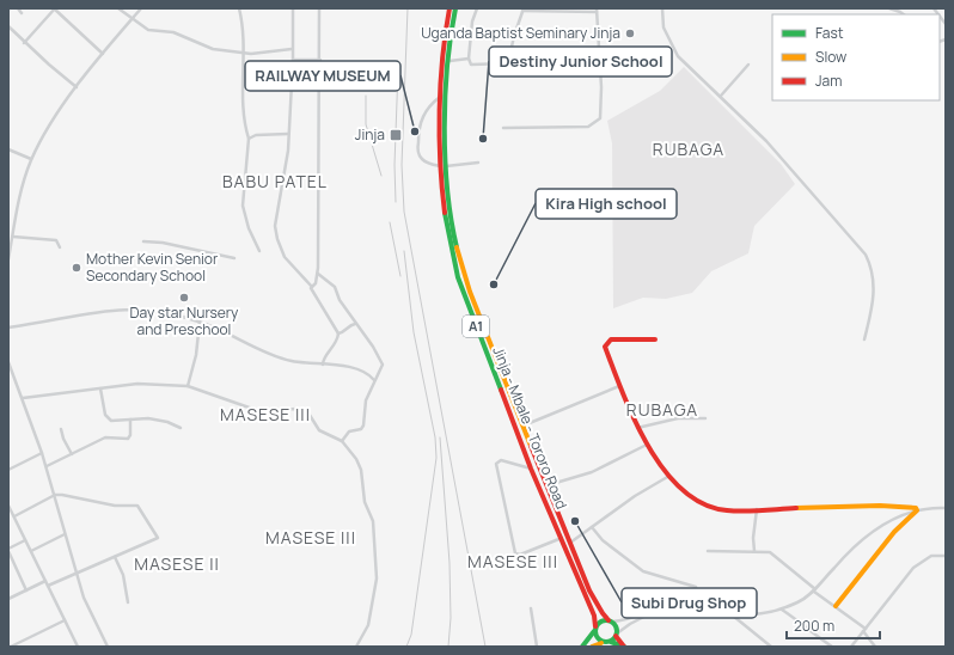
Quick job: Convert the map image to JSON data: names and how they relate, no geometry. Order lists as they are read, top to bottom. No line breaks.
{"streets":{"main road":["A1","Jinja - Mbale - Tororo Road"]},"crossings":[["A1","Jinja - Mbale - Tororo Road"]],"districts":["RUBAGA","BABU PATEL","RUBAGA","MASESE III","MASESE III","MASESE III","MASESE II"],"places":{"other":["Uganda Baptist Seminary Jinja","RAILWAY MUSEUM","Destiny Junior School","Mother Kevin Senior Secondary School","Kira High school","Day star Nursery and Preschool","Subi Drug Shop"],"transit":["Jinja"]},"legend":["Fast","Slow","Jam"],"scale_bar":"200 m"}
